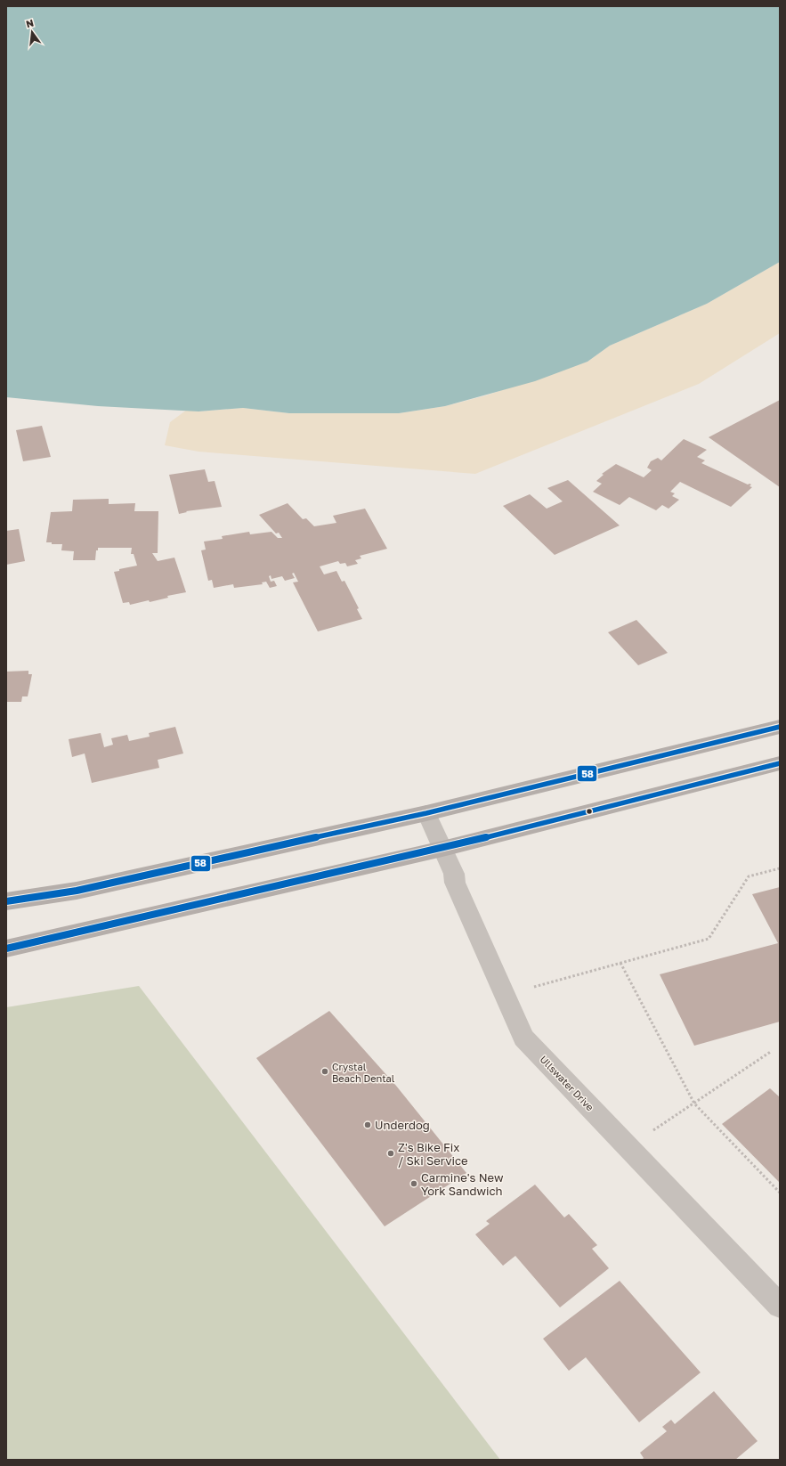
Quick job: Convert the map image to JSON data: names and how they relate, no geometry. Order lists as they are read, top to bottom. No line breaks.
{"streets":{"street":["Ullswater Drive"]},"places":["Crystal Beach Dental","Underdog","Z's Bike Fix / Ski Service","Carmine's New York Sandwich"],"lines":["transit line 58"],"north":"top"}
